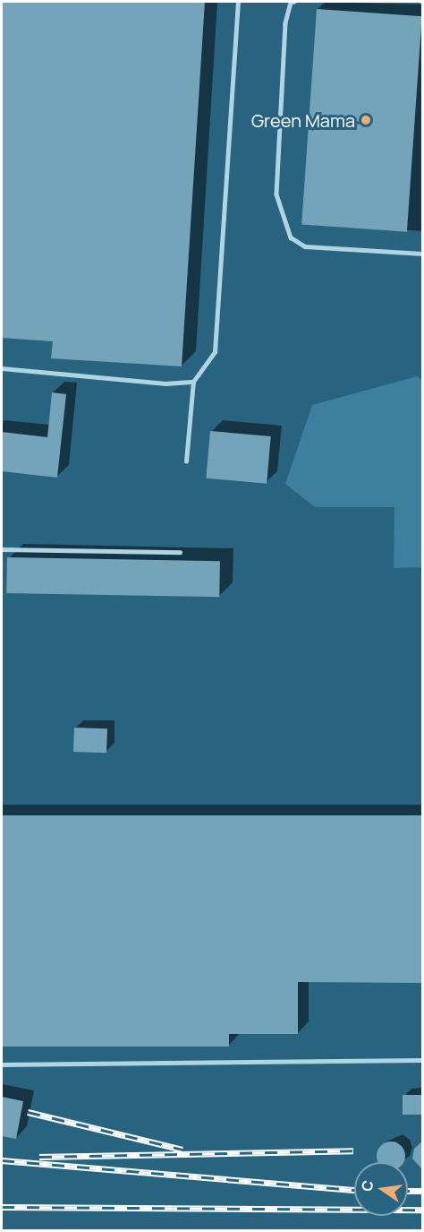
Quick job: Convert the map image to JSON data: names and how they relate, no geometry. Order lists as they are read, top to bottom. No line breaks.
{"places":["Green Mama"],"north":"left"}
